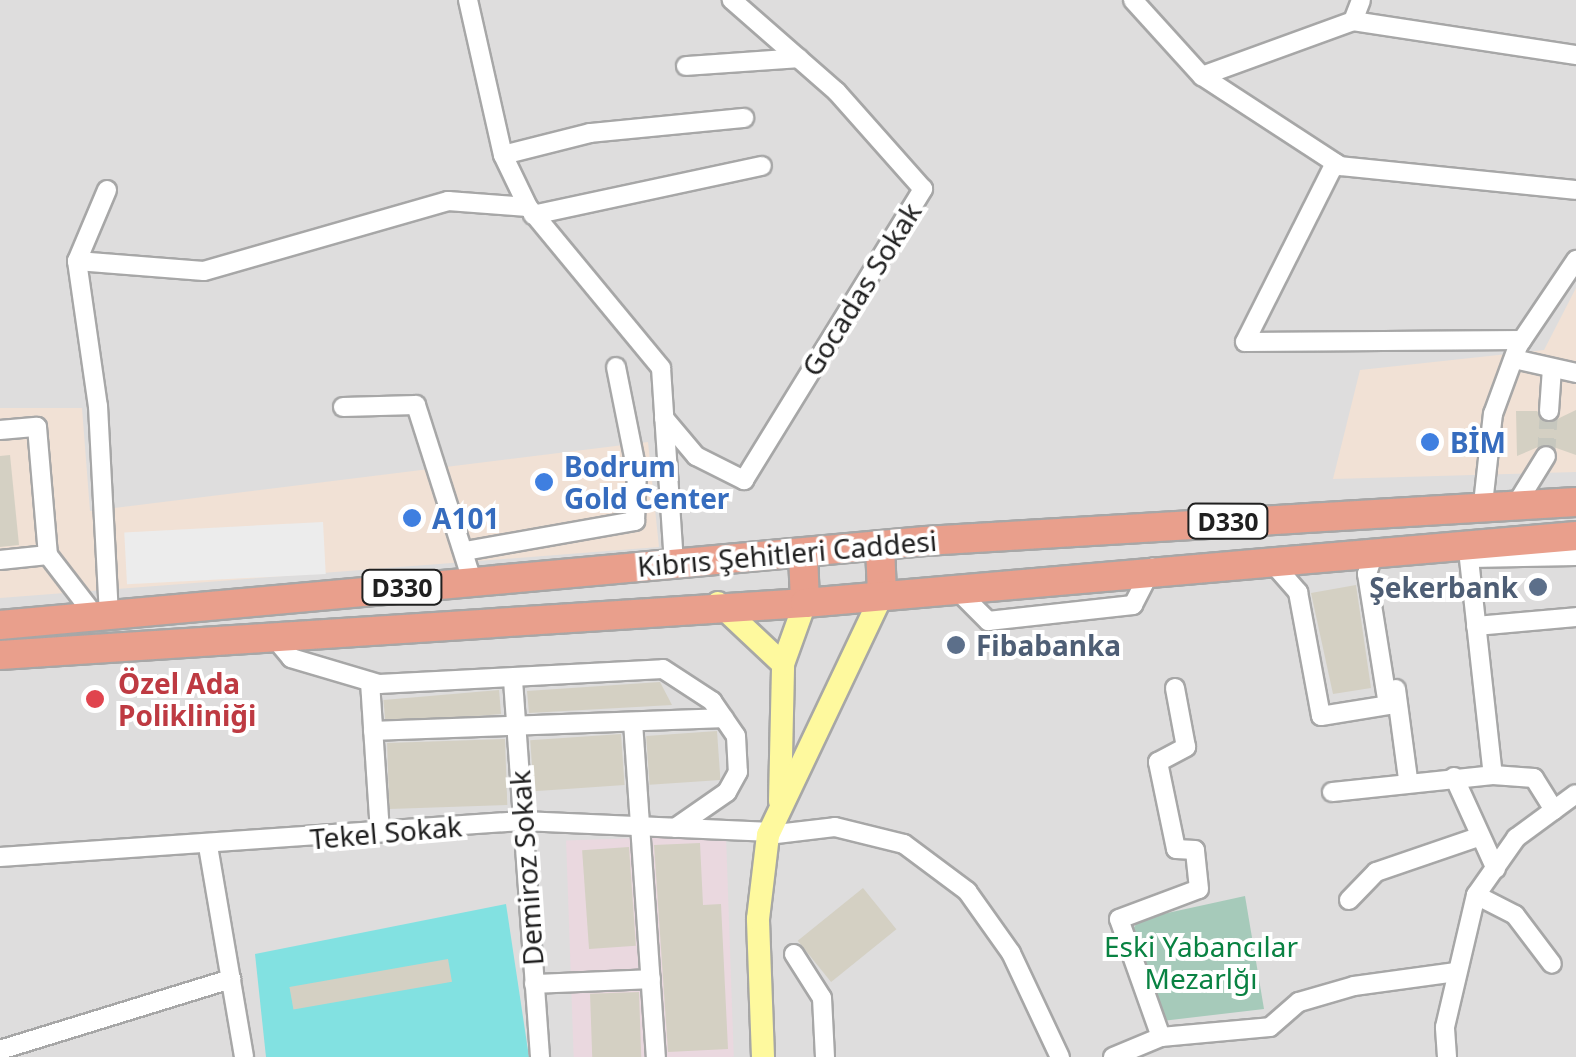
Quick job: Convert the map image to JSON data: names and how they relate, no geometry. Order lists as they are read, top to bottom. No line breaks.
{"streets":{"highway":["D330","Kıbrıs Şehitleri Caddesi"],"street":["Gocadas Sokak","Tekel Sokak","Demiroz Sokak"]},"crossings":[["Tekel Sokak","Demiroz Sokak"]],"parks":["Eski Yabancılar Mezarlğı"],"places":["BİM","Bodrum Gold Center","A101","Şekerbank","Fibabanka","Özel Ada Polikliniği"]}
